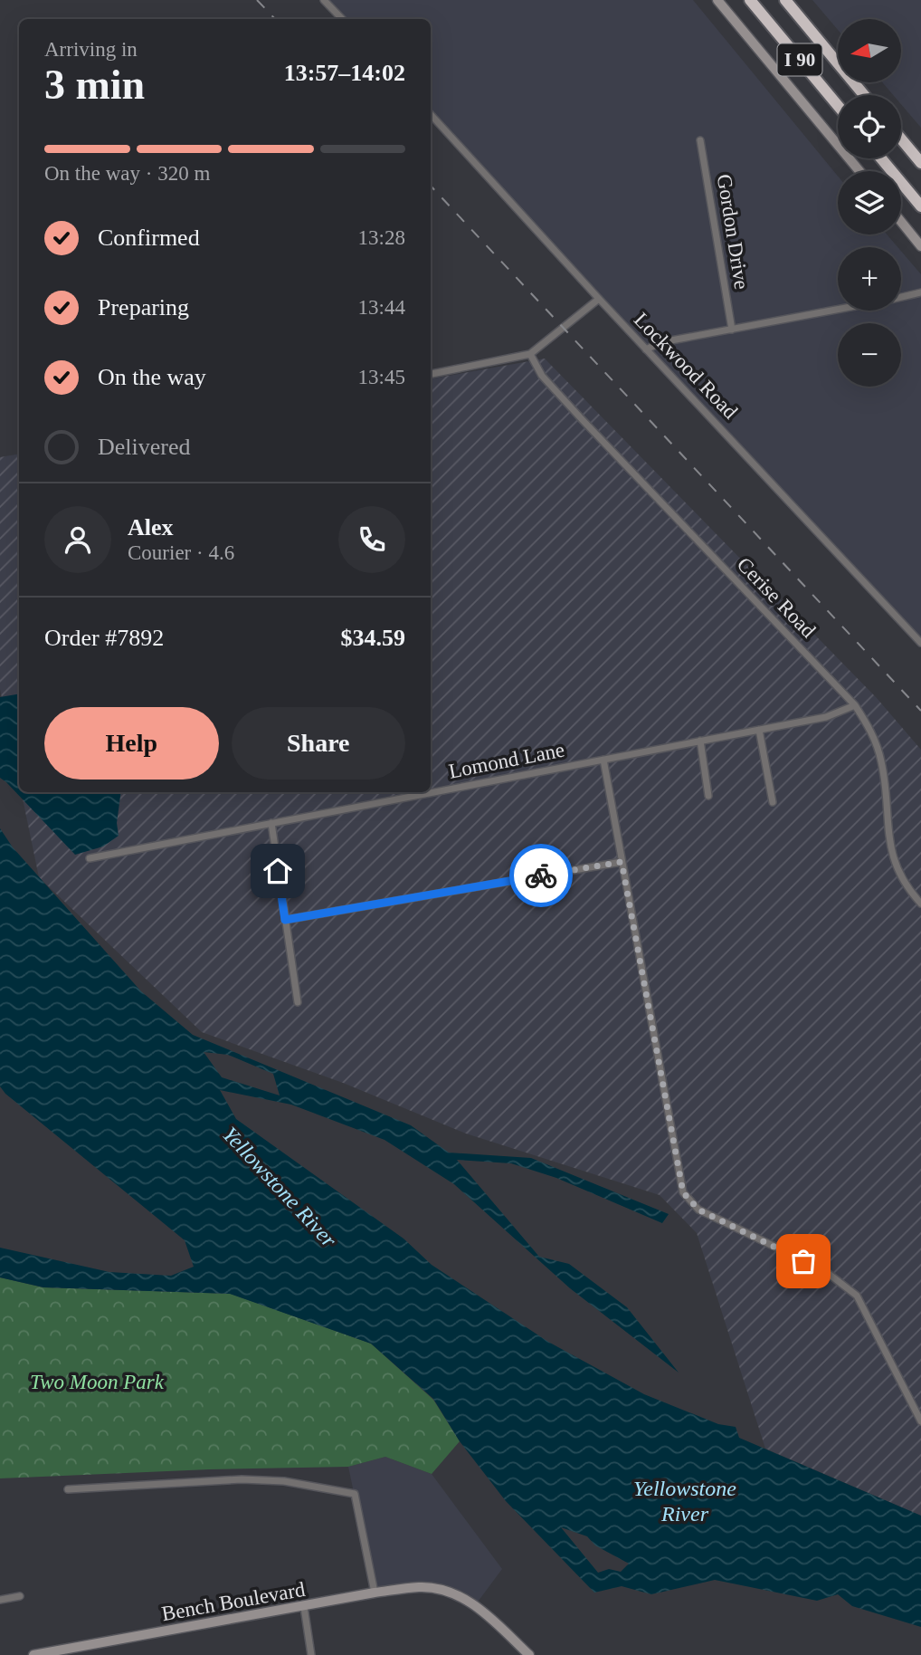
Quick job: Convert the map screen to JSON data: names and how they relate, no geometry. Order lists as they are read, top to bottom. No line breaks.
{"streets":{"highway":["I 90"],"main road":["Bench Boulevard"],"street":["Gordon Drive","Lockwood Road","Cerise Road","Lomond Lane"]},"crossings":[["Cerise Road","Lomond Lane"]],"water":["Yellowstone River"],"parks":["Two Moon Park"],"north":"left","page":{"map_buttons":["+","−"],"heading":["3 min","Arriving in","13:57–14:02"],"panel":["Alex","Courier · 4.6","Order #7892","$34.59"],"bar":"On the way · 320 m","list":[["Confirmed","13:28"],["Preparing","13:44"],["On the way","13:45"],"Delivered"],"buttons":["Help","Share"]}}
